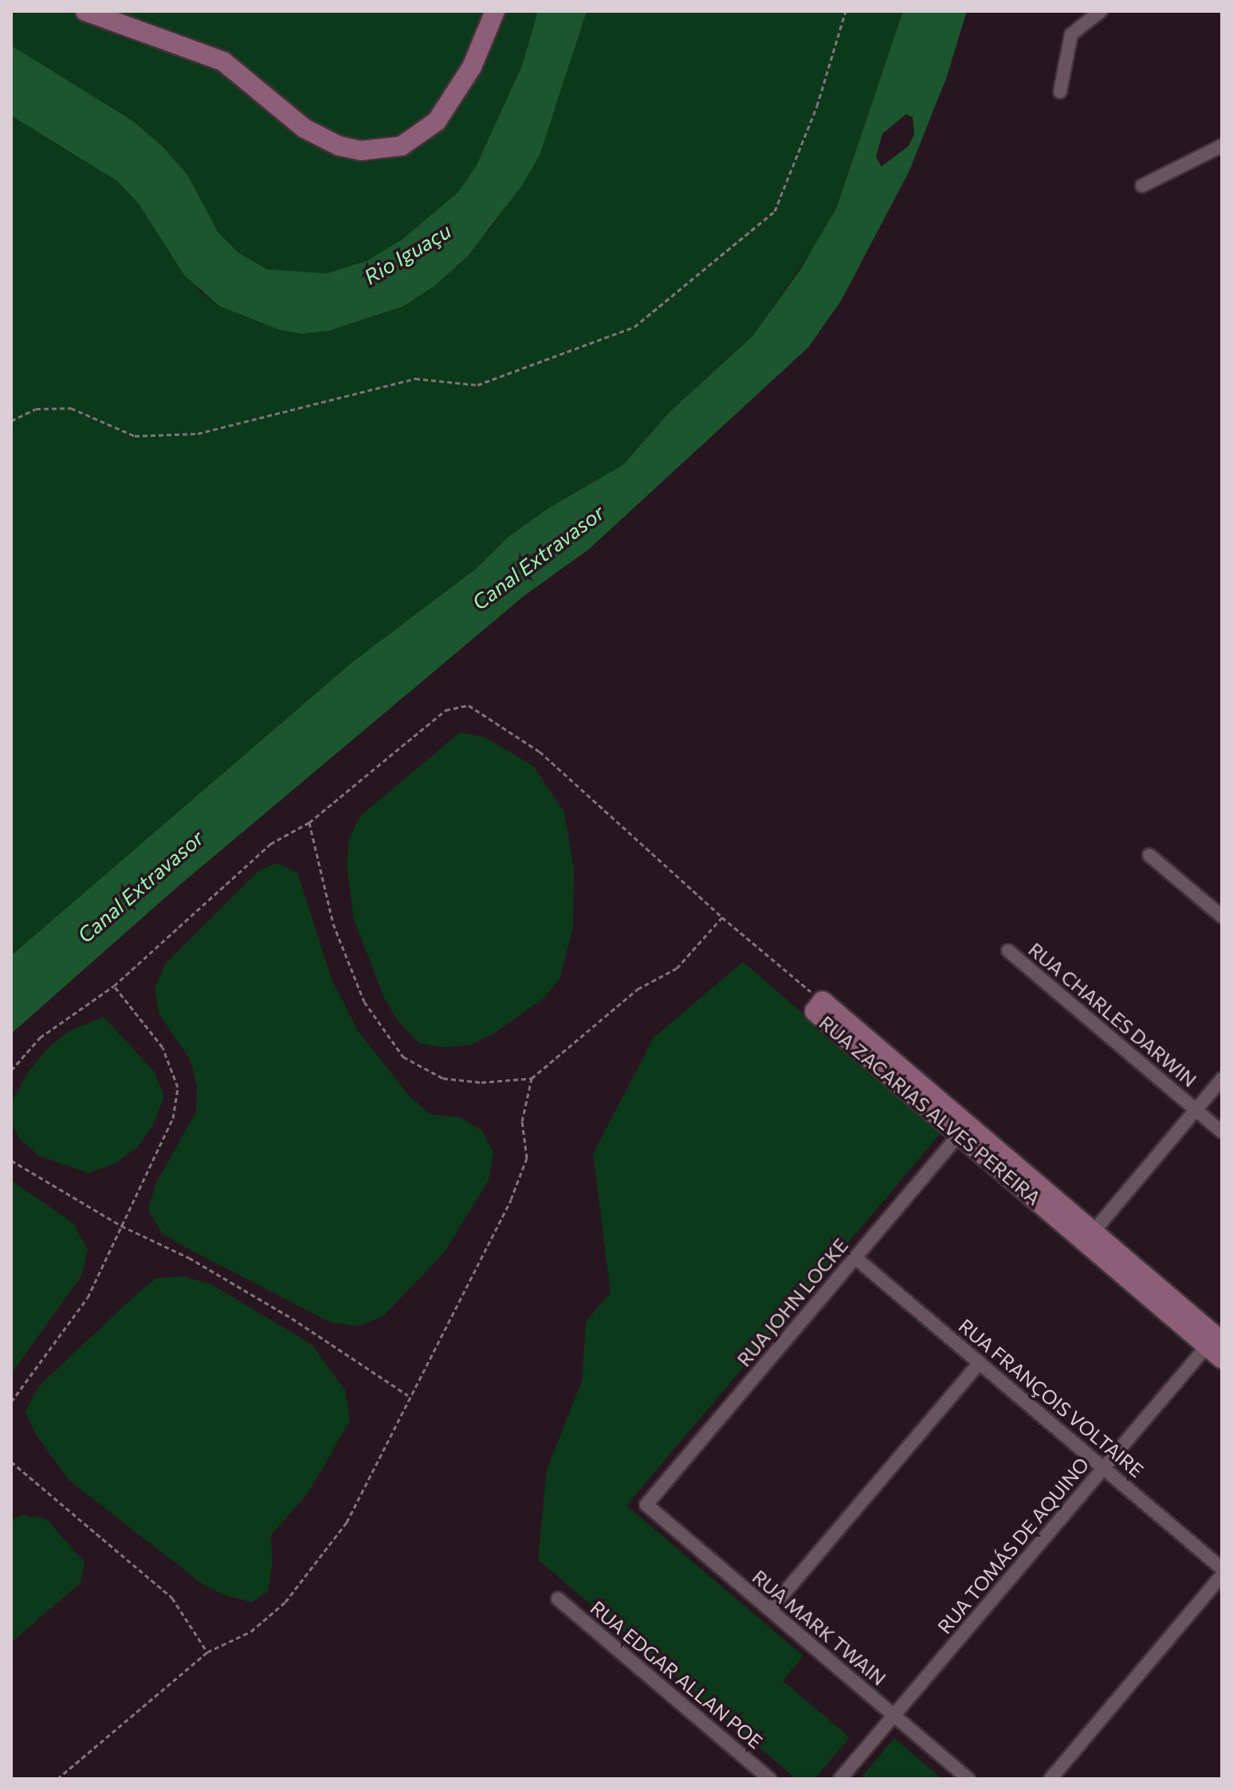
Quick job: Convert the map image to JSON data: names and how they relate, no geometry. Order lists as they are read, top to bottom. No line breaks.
{"streets":{"street":["RUA CHARLES DARWIN","RUA ZACARIAS ALVES PEREIRA","RUA JOHN LOCKE","RUA FRANÇOIS VOLTAIRE","RUA TOMÁS DE AQUINO","RUA MARK TWAIN","RUA EDGAR ALLAN POE"]},"crossings":[["RUA ZACARIAS ALVES PEREIRA","RUA JOHN LOCKE"],["RUA ZACARIAS ALVES PEREIRA","RUA TOMÁS DE AQUINO"],["RUA JOHN LOCKE","RUA FRANÇOIS VOLTAIRE"],["RUA JOHN LOCKE","RUA MARK TWAIN"],["RUA FRANÇOIS VOLTAIRE","RUA TOMÁS DE AQUINO"],["RUA TOMÁS DE AQUINO","RUA MARK TWAIN"]],"water":["Rio Iguaçu","Canal Extravasor"]}
